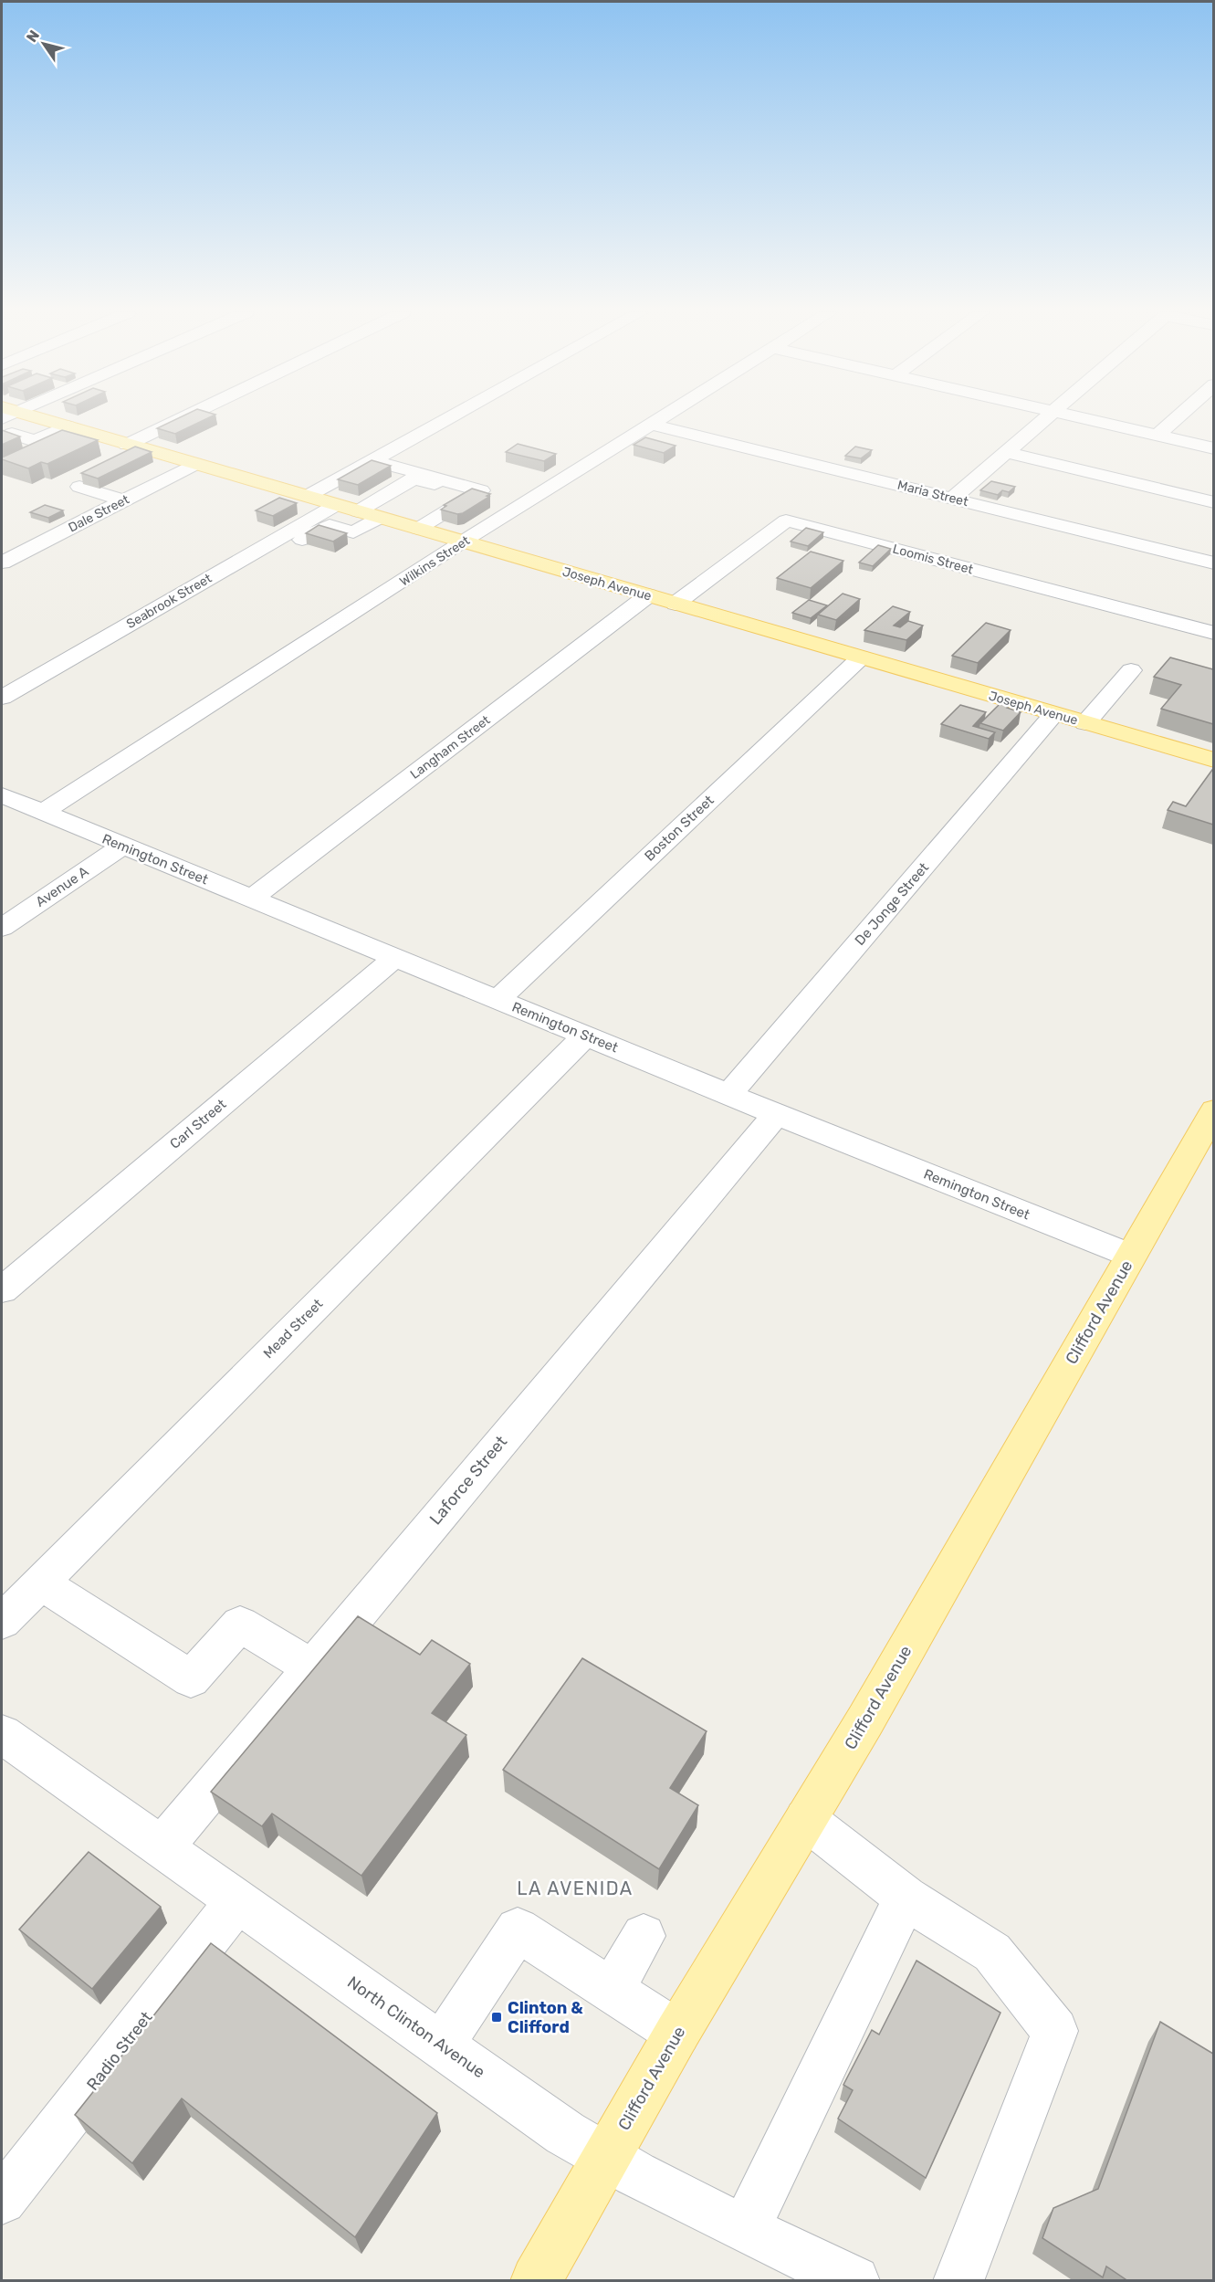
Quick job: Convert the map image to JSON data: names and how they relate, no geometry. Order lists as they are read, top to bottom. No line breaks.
{"streets":{"main road":["Joseph Avenue","Clifford Avenue"],"street":["Maria Street","Dale Street","Loomis Street","Wilkins Street","Seabrook Street","Langham Street","Boston Street","Remington Street","Avenue A","De Jonge Street","Carl Street","Mead Street","Laforce Street","North Clinton Avenue","Radio Street"]},"crossings":[["Maria Street","Wilkins Street"],["Dale Street","Joseph Avenue"],["Loomis Street","Joseph Avenue"],["Wilkins Street","Joseph Avenue"],["Wilkins Street","Remington Street"],["Joseph Avenue","Seabrook Street"],["Joseph Avenue","Langham Street"],["Joseph Avenue","Boston Street"],["Joseph Avenue","De Jonge Street"],["Langham Street","Remington Street"],["Boston Street","Remington Street"],["Remington Street","Avenue A"],["Remington Street","De Jonge Street"],["Remington Street","Carl Street"],["Remington Street","Clifford Avenue"],["Remington Street","Mead Street"],["Remington Street","Laforce Street"],["Clifford Avenue","North Clinton Avenue"],["Laforce Street","North Clinton Avenue"],["North Clinton Avenue","Radio Street"]],"districts":["LA AVENIDA"],"places":{"transit":["Clinton & Clifford"]},"north":"top left"}
